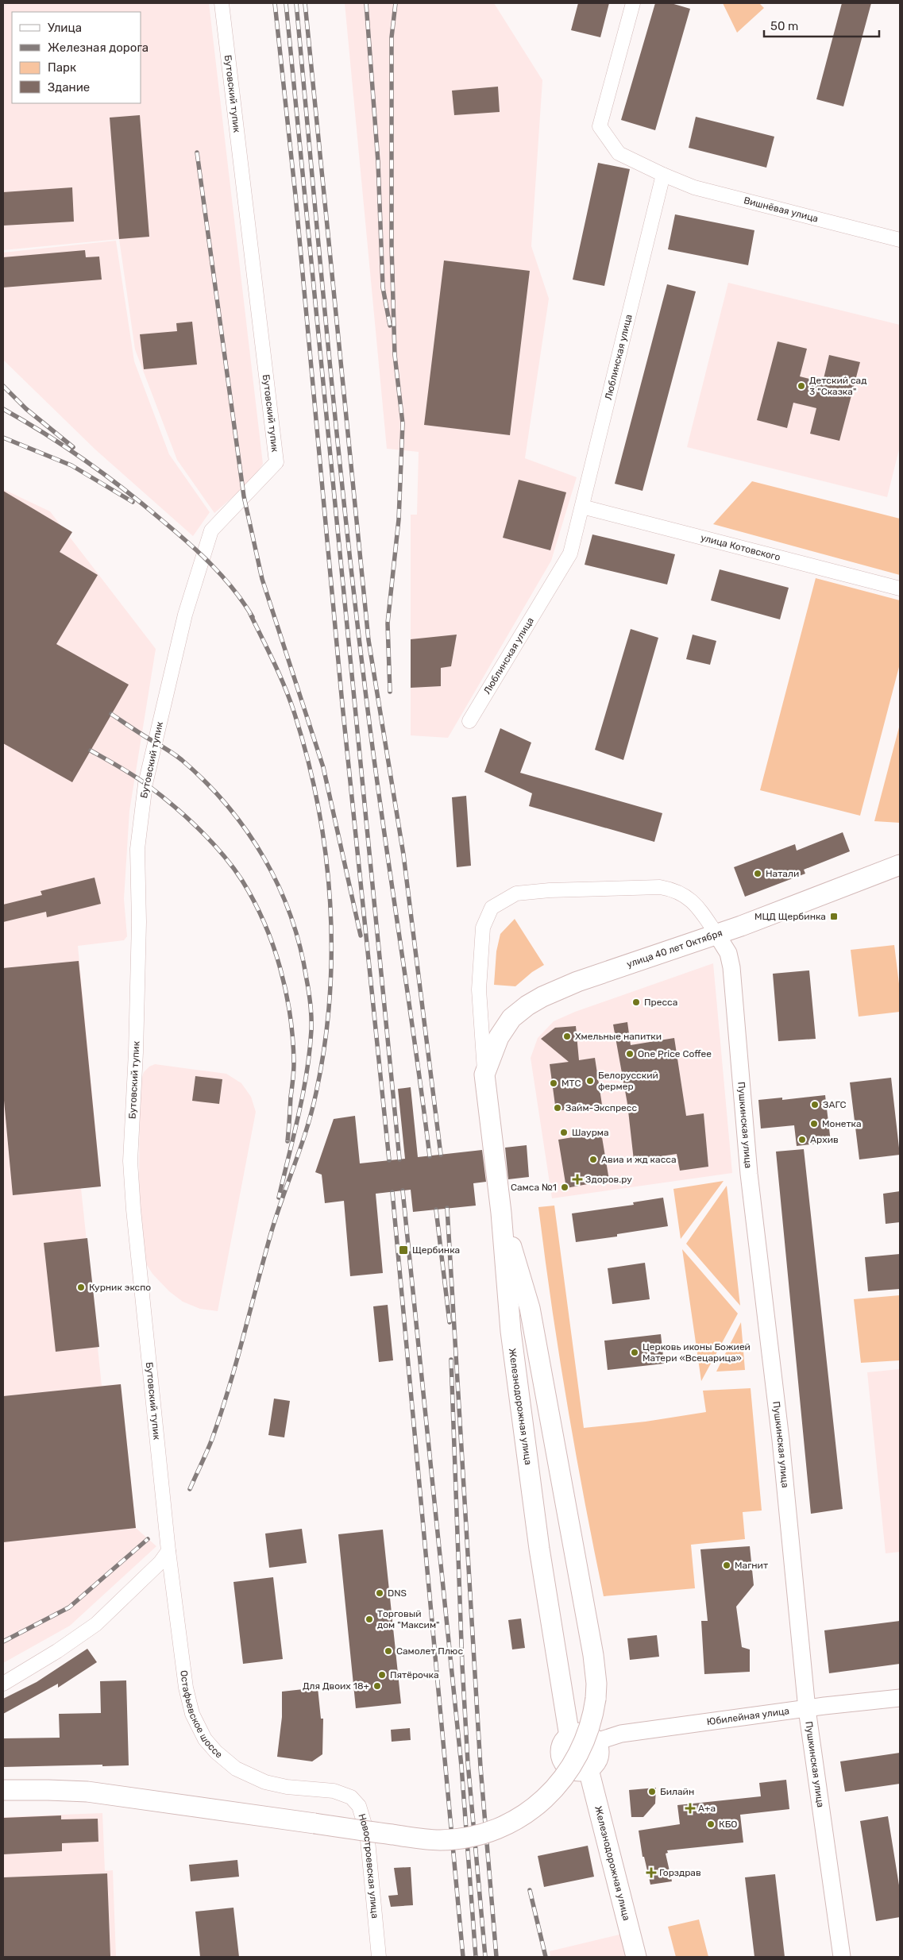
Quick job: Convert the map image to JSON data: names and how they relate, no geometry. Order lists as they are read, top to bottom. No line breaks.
{"streets":{"main road":["улица 40 лет Октября","Железнодорожная улица"],"street":["Бутовский тупик","Вишнёвая улица","Люблинская улица","улица Котовского","Пушкинская улица","Остафьевское шоссе","Юбилейная улица","Новостроевская улица"]},"crossings":[["Бутовский тупик","Остафьевское шоссе"],["Вишнёвая улица","Люблинская улица"],["Люблинская улица","улица Котовского"],["улица 40 лет Октября","Пушкинская улица"],["улица 40 лет Октября","Железнодорожная улица"],["Пушкинская улица","Юбилейная улица"],["Железнодорожная улица","Юбилейная улица"],["Остафьевское шоссе","Новостроевская улица"]],"places":{"other":["Детский сад 3 \"Сказка\"","Натали","Пресса","Хмельные напитки","One Price Coffee","Белорусский фермер","МТС","ЗАГС","Займ-Экспресс","Монетка","Шаурма","Архив","Авиа и жд касса","Самса №1","Курник экспо","Церковь иконы Божией Матери «Всецарица»","Магнит","DNS","Торговый дом \"Максим\"","Самолет Плюс","Пятёрочка","Для Двоих 18+","Билайн","КБО"],"transit":["МЦД Щербинка","Щербинка"],"health":["Здоров.ру","А+а","Горздрав"]},"legend":["Улица","Железная дорога","Парк","Здание"],"scale_bar":"50 m"}
